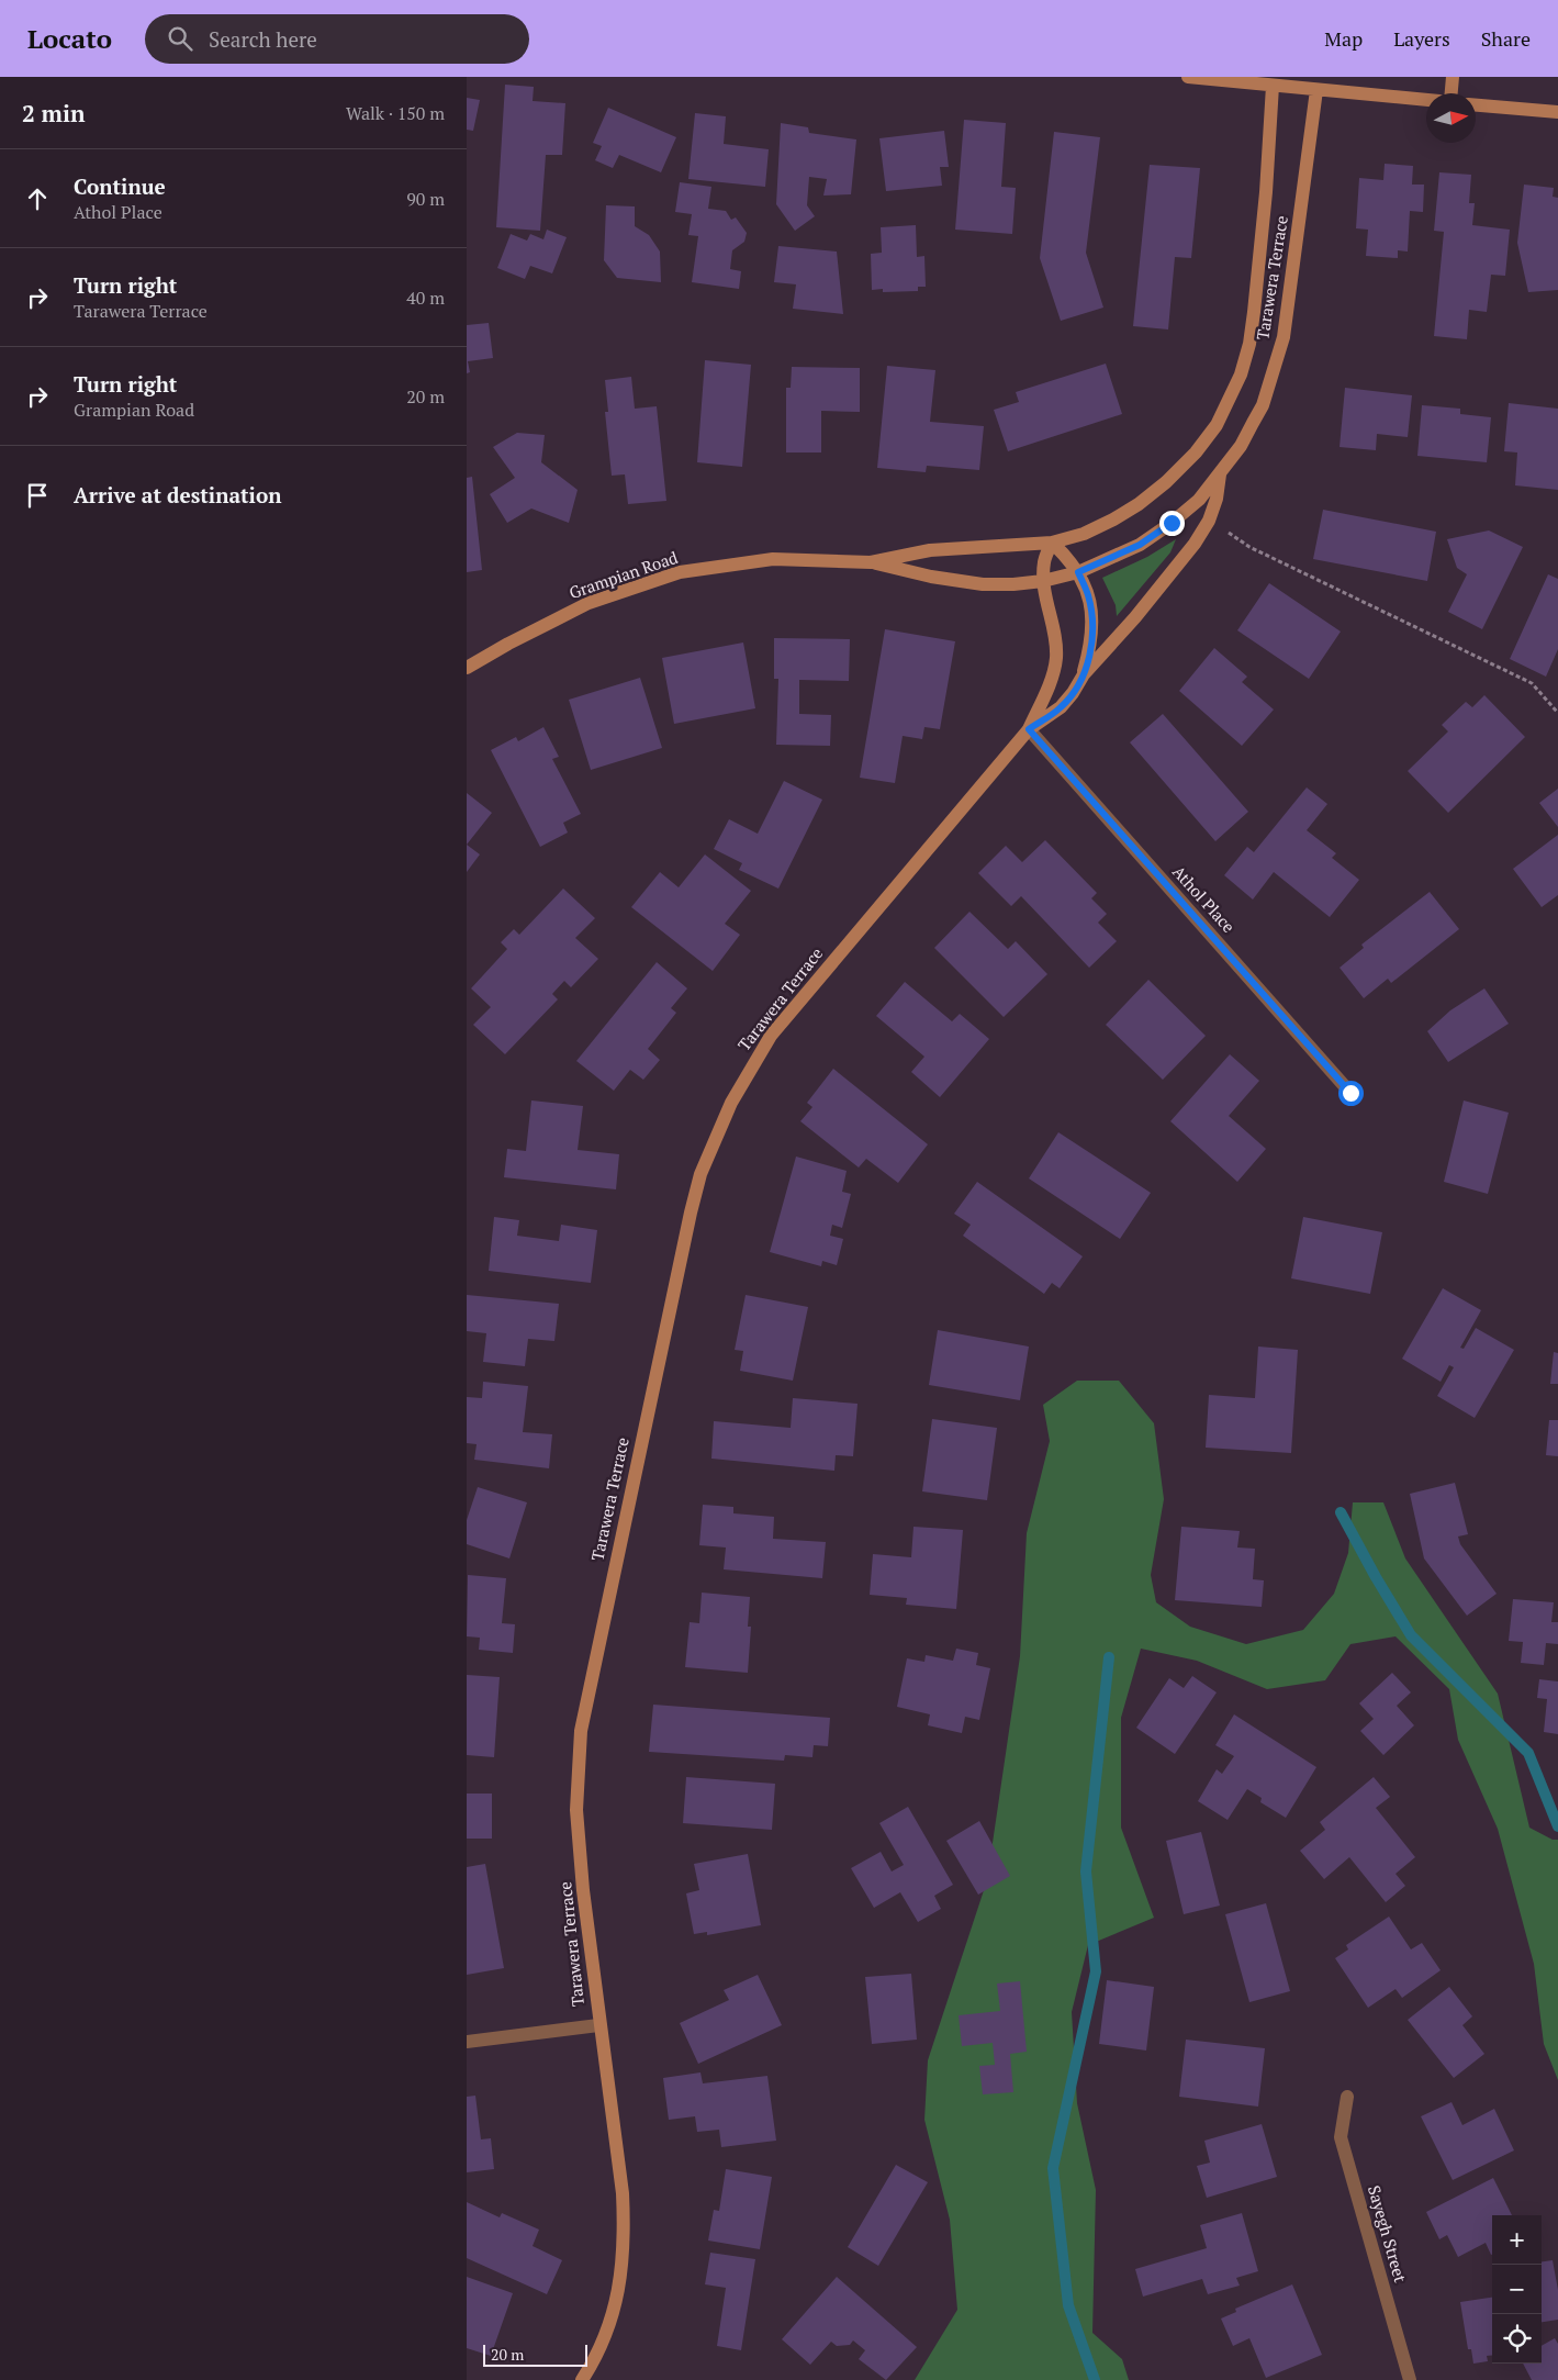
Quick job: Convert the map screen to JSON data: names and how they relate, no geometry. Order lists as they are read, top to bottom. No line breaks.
{"streets":{"street":["Tarawera Terrace","Grampian Road","Athol Place","Sayegh Street"]},"crossings":[["Tarawera Terrace","Grampian Road"],["Tarawera Terrace","Athol Place"]],"scale_bar":"20 m","north":"right","page":{"header":"Locato","search":"Search here","nav":["Map","Layers","Share"],"heading":["2 min","Walk · 150 m"],"list":[["Continue","Athol Place","90 m"],["Turn right","Tarawera Terrace","40 m"],["Turn right","Grampian Road","20 m"],"Arrive at destination"],"map_buttons":["+","−"],"scale":"20 m"}}
